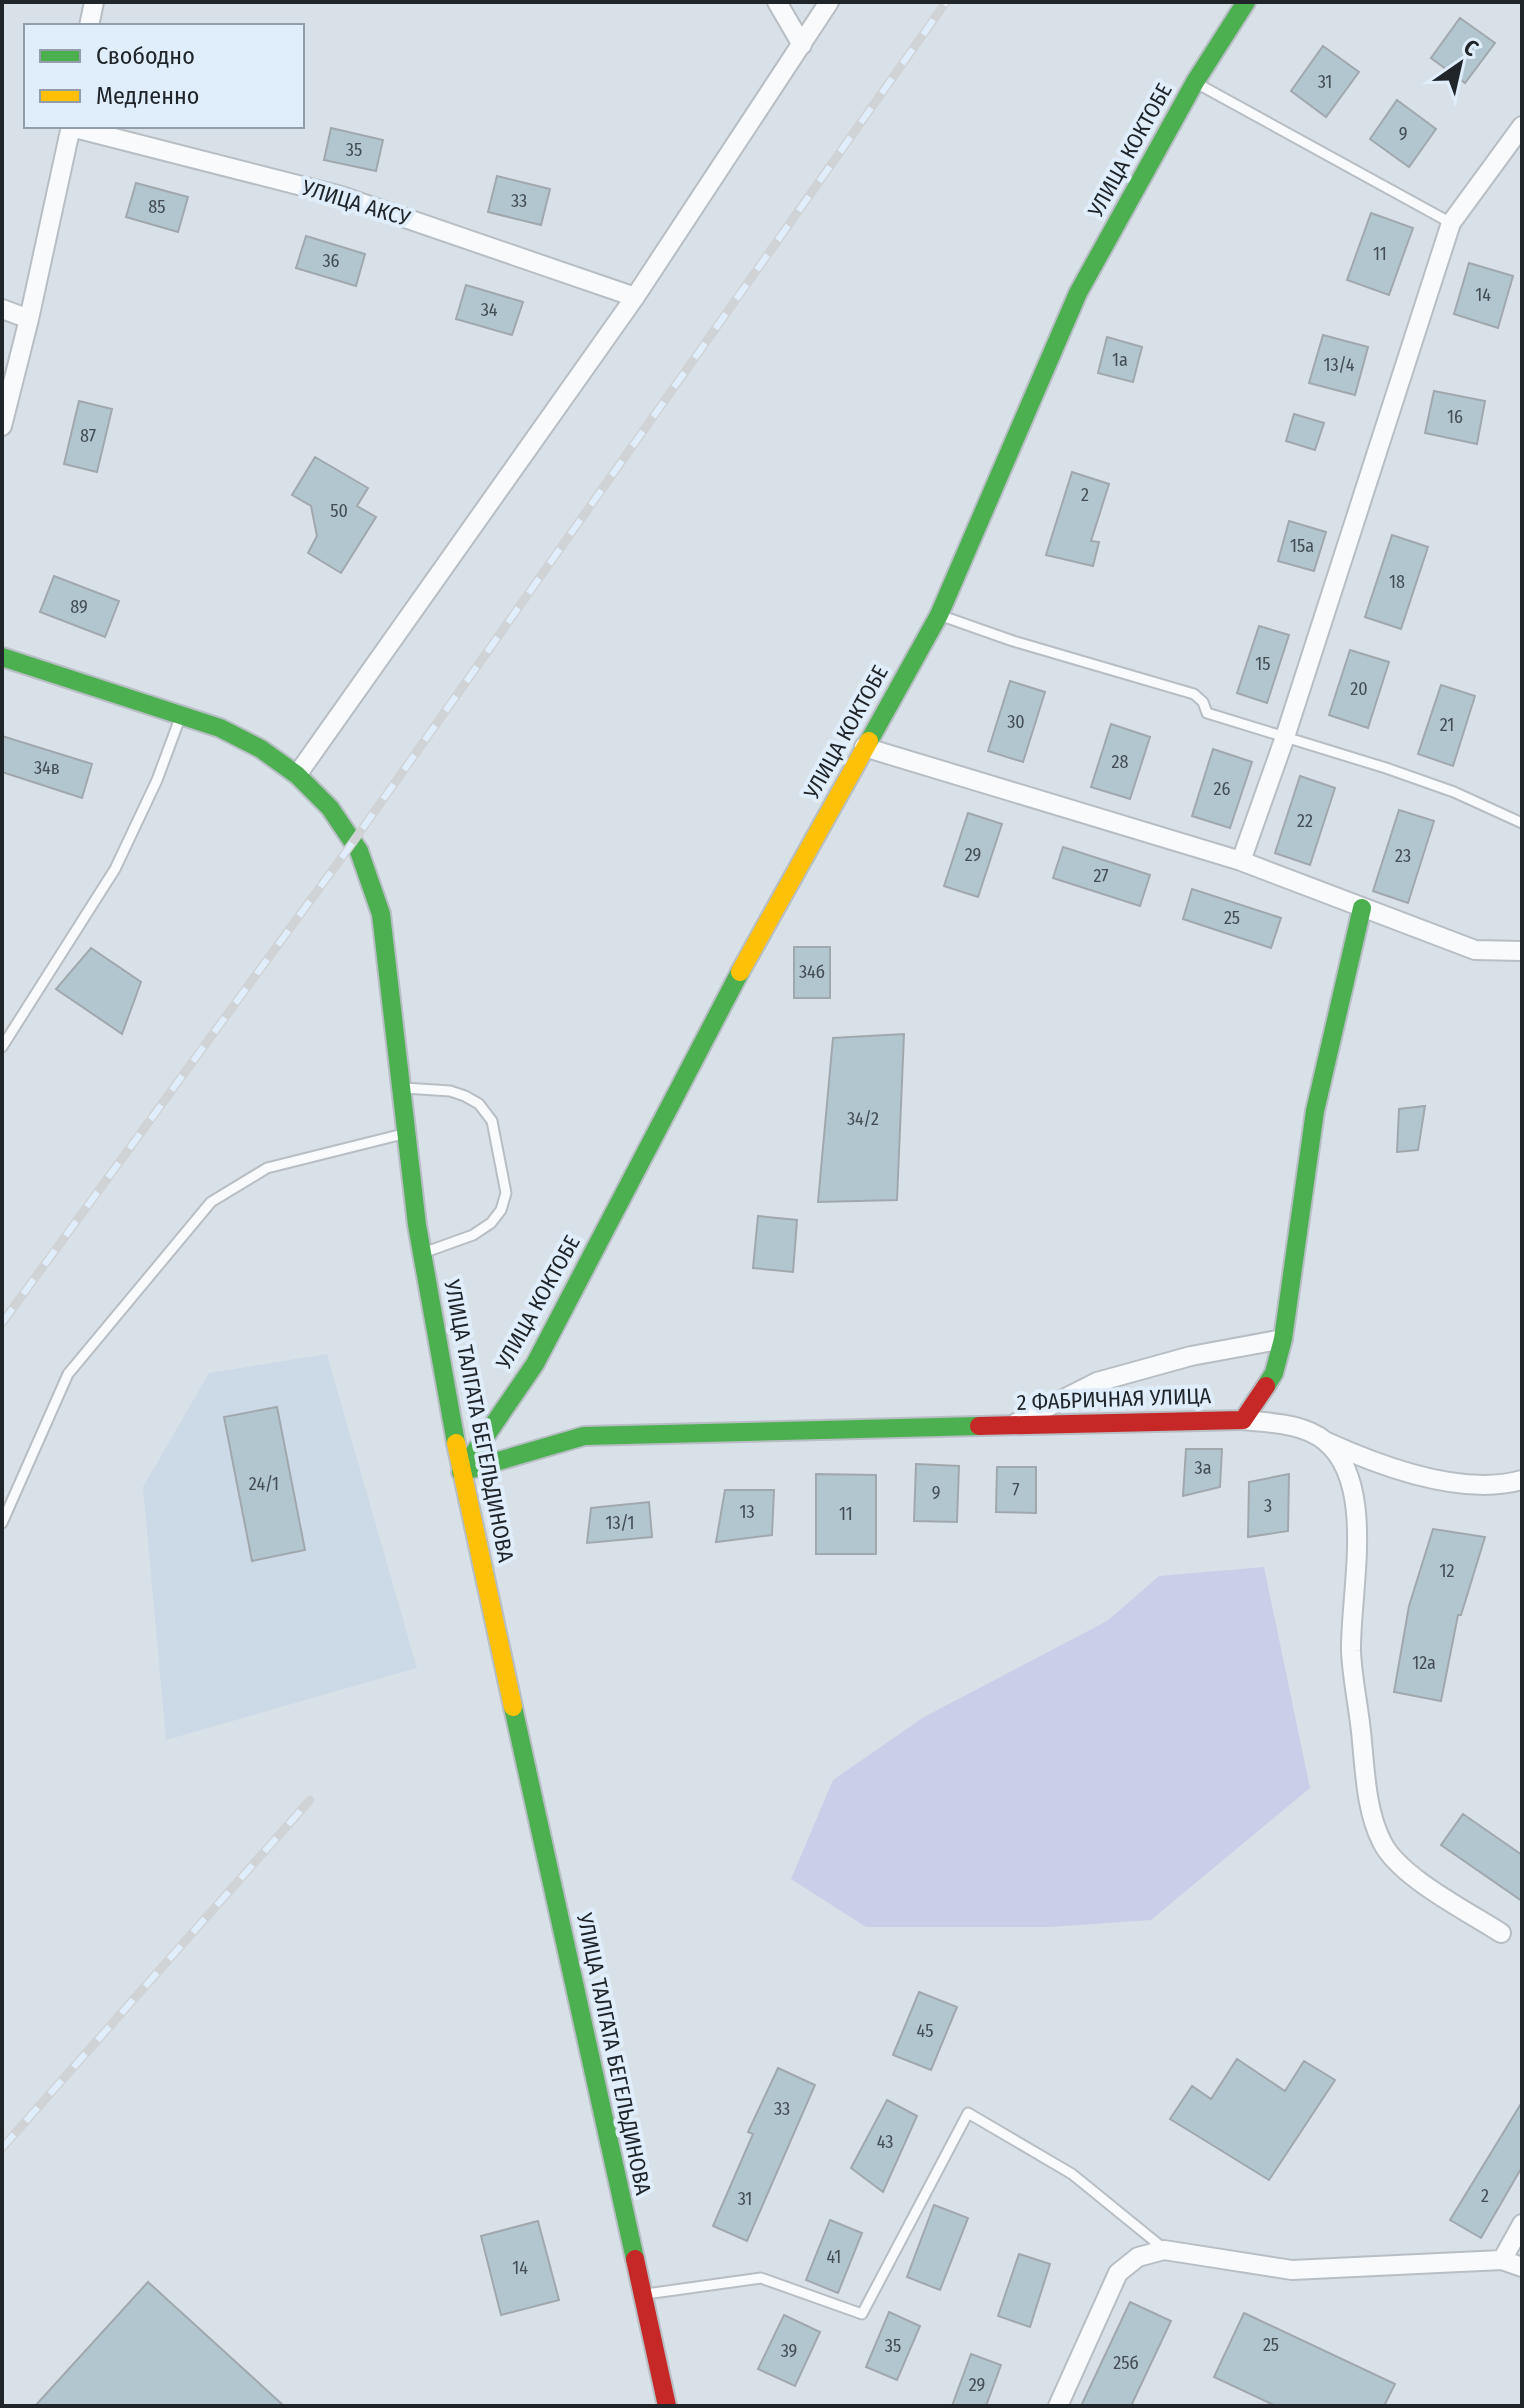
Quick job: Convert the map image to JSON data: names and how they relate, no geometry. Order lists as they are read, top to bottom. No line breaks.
{"streets":{"street":["УЛИЦА КОКТОБЕ","УЛИЦА АКСУ","2 ФАБРИЧНАЯ УЛИЦА","УЛИЦА ТАЛГАТА БЕГЕЛЬДИНОВА"]},"crossings":[["УЛИЦА КОКТОБЕ","2 ФАБРИЧНАЯ УЛИЦА"],["УЛИЦА КОКТОБЕ","УЛИЦА ТАЛГАТА БЕГЕЛЬДИНОВА"],["2 ФАБРИЧНАЯ УЛИЦА","УЛИЦА ТАЛГАТА БЕГЕЛЬДИНОВА"]],"house_numbers":["31","9","35","33","85","11","36","14","34","1а","13/4","16","87","2","50","15а","18","89","15","20","30","21","28","34в","26","22","29","23","27","25","34б","34/2","3а","24/1","7","9","3","13","11","13/1","12","12а","45","33","43","2","31","41","14","25","35","39","25б","29"],"legend":["Свободно","Медленно"],"north":"top right"}
